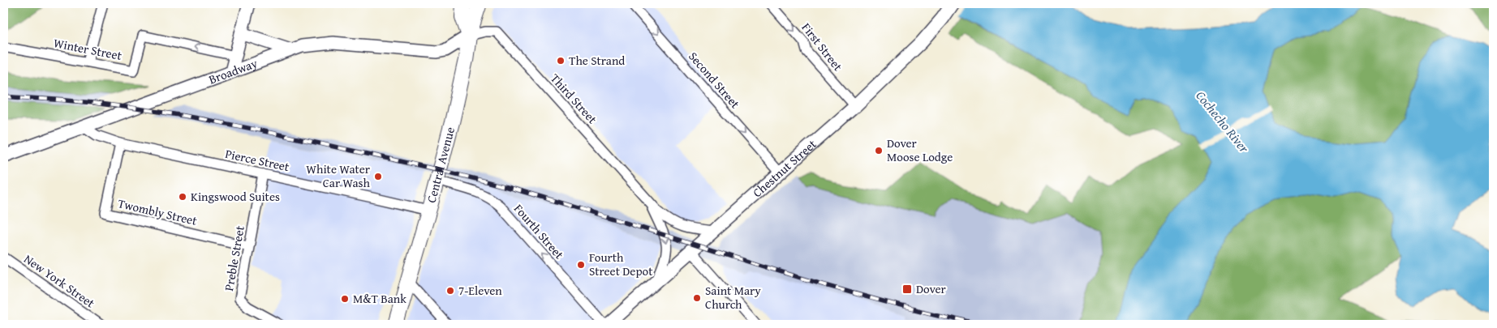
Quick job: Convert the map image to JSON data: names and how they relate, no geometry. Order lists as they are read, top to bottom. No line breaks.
{"streets":{"main road":["Central Avenue"],"street":["First Street","Winter Street","Broadway","Second Street","Third Street","Pierce Street","Chestnut Street","Twombly Street","Fourth Street","Preble Street","New York Street"]},"crossings":[["First Street","Chestnut Street"],["Broadway","Third Street"],["Broadway","Pierce Street"],["Broadway","Central Avenue"],["Second Street","Chestnut Street"],["Third Street","Central Avenue"],["Third Street","Chestnut Street"],["Pierce Street","Central Avenue"],["Pierce Street","Twombly Street"],["Pierce Street","Preble Street"],["Central Avenue","Fourth Street"],["Twombly Street","Preble Street"]],"one_way":["First Street","Winter Street","Second Street","Fourth Street"],"water":["Cochecho River"],"places":{"other":["The Strand","Dover Moose Lodge","White Water Car Wash","Kingswood Suites","Fourth Street Depot","7-Eleven","Saint Mary Church","M&T Bank"],"transit":["Dover"]}}
